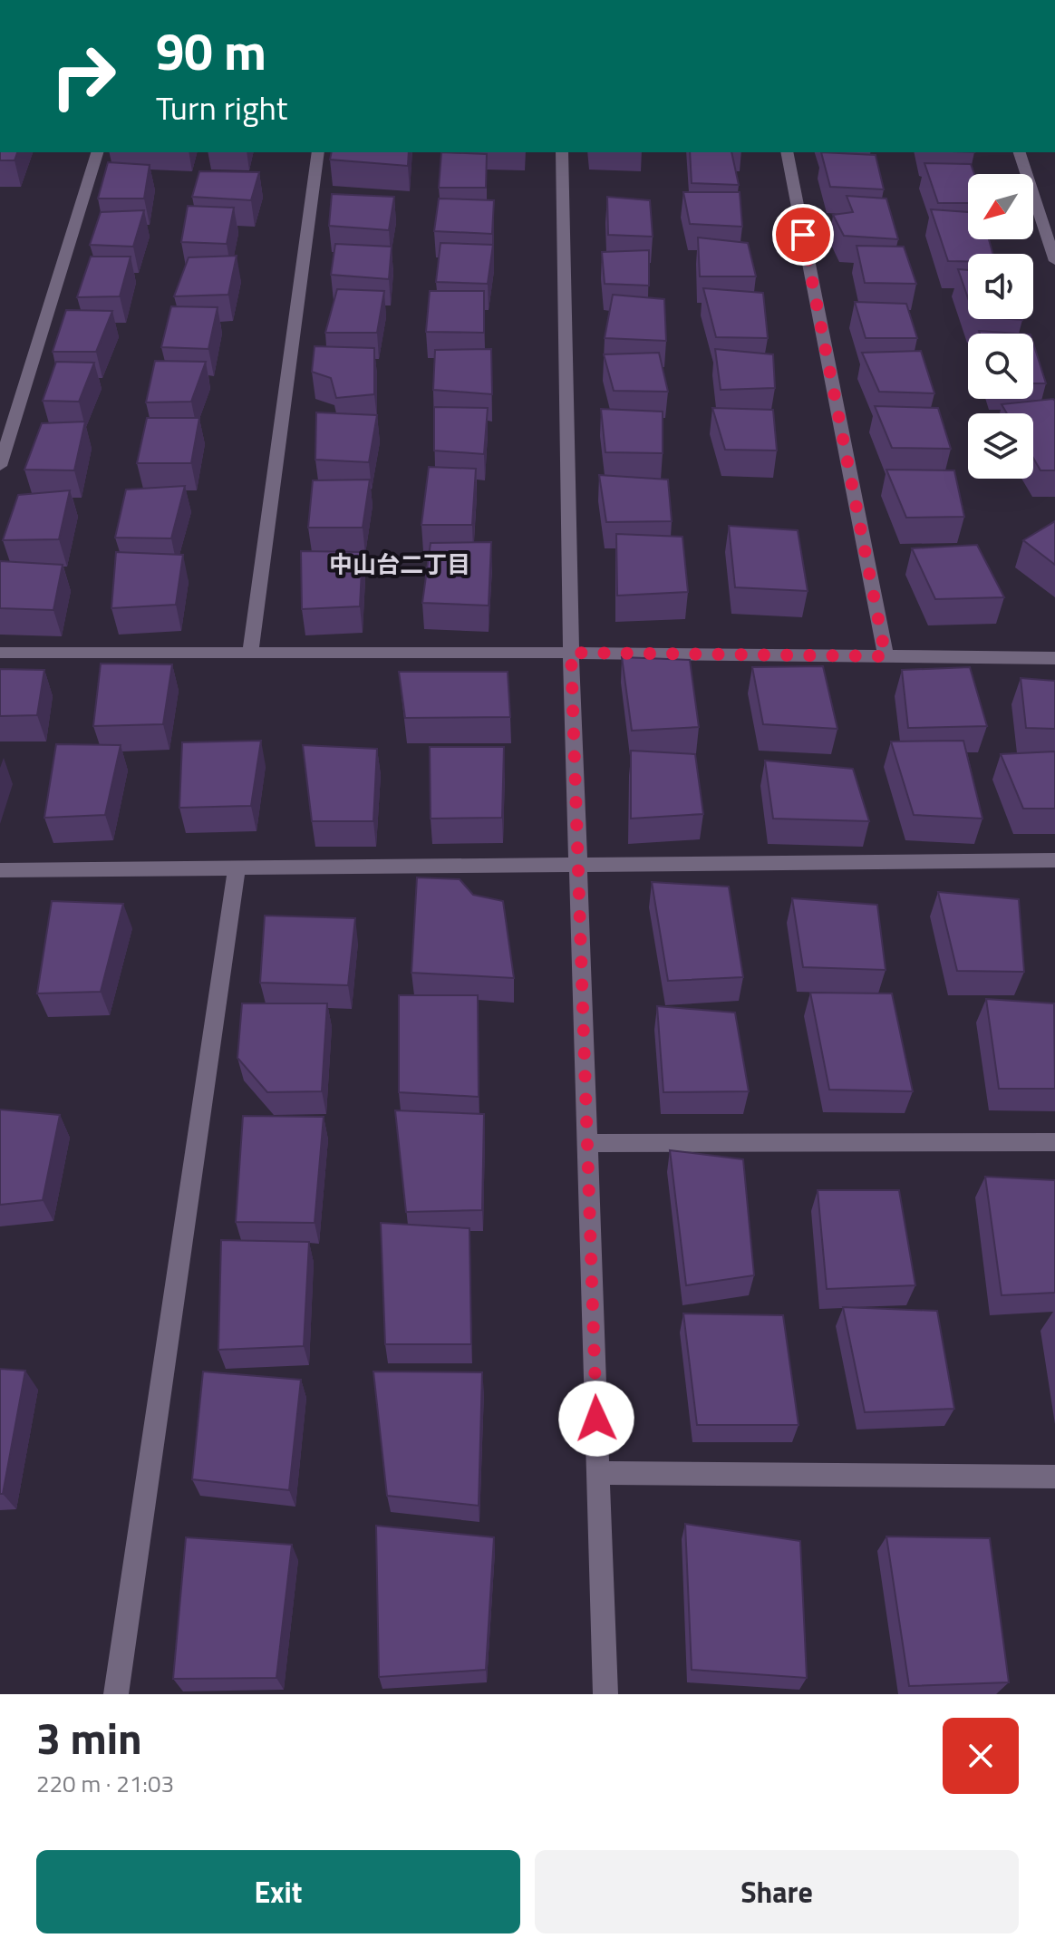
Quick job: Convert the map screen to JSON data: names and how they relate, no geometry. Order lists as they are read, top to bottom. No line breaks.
{"districts":["中山台二丁目"],"north":"bottom left","page":{"turn":["90 m","Turn right"],"heading":["3 min","220 m · 21:03"],"buttons":["Exit","Share"]}}
